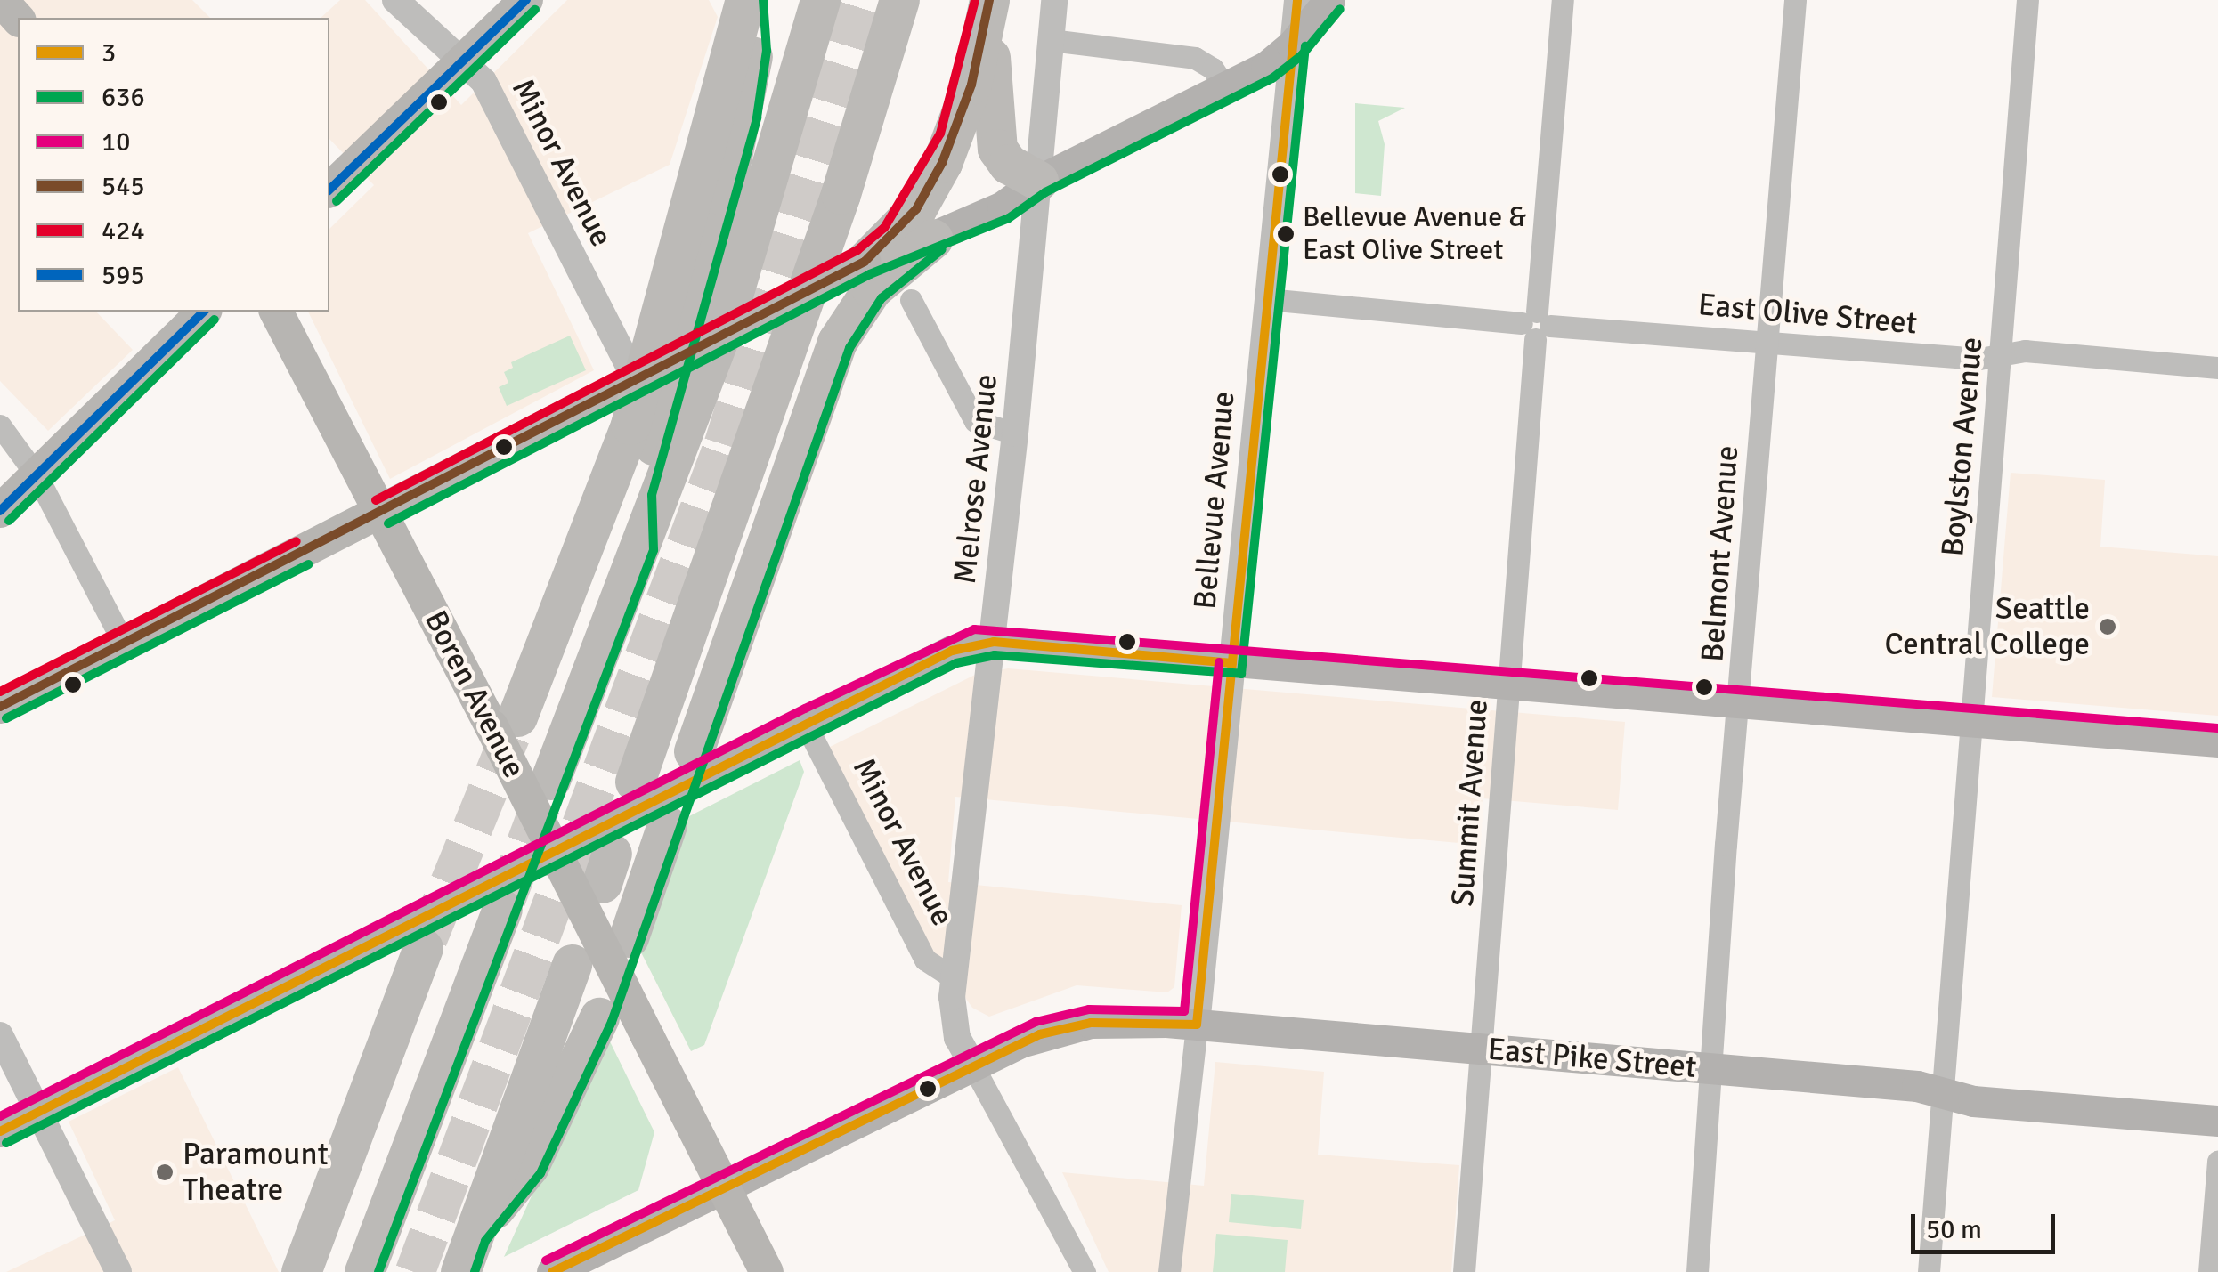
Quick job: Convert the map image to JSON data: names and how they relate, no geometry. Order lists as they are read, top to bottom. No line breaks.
{"streets":{"main road":["Boren Avenue","East Pike Street"],"street":["Minor Avenue","East Olive Street","Boylston Avenue","Melrose Avenue","Bellevue Avenue","Belmont Avenue","Summit Avenue"]},"crossings":[["Minor Avenue","Melrose Avenue"],["East Olive Street","Boylston Avenue"],["East Olive Street","Bellevue Avenue"],["East Olive Street","Belmont Avenue"],["East Olive Street","Summit Avenue"],["Boylston Avenue","East Pike Street"],["Melrose Avenue","East Pike Street"],["Bellevue Avenue","East Pike Street"],["Belmont Avenue","East Pike Street"],["Boren Avenue","East Pike Street"],["Summit Avenue","East Pike Street"]],"places":["Bellevue Avenue & East Olive Street","Seattle Central College","Paramount Theatre"],"lines":["transit line 3","transit line 636","transit line 545","transit line 424","transit line 595","transit line 10"],"legend":["3","636","10","545","424","595"],"scale_bar":"50 m"}
